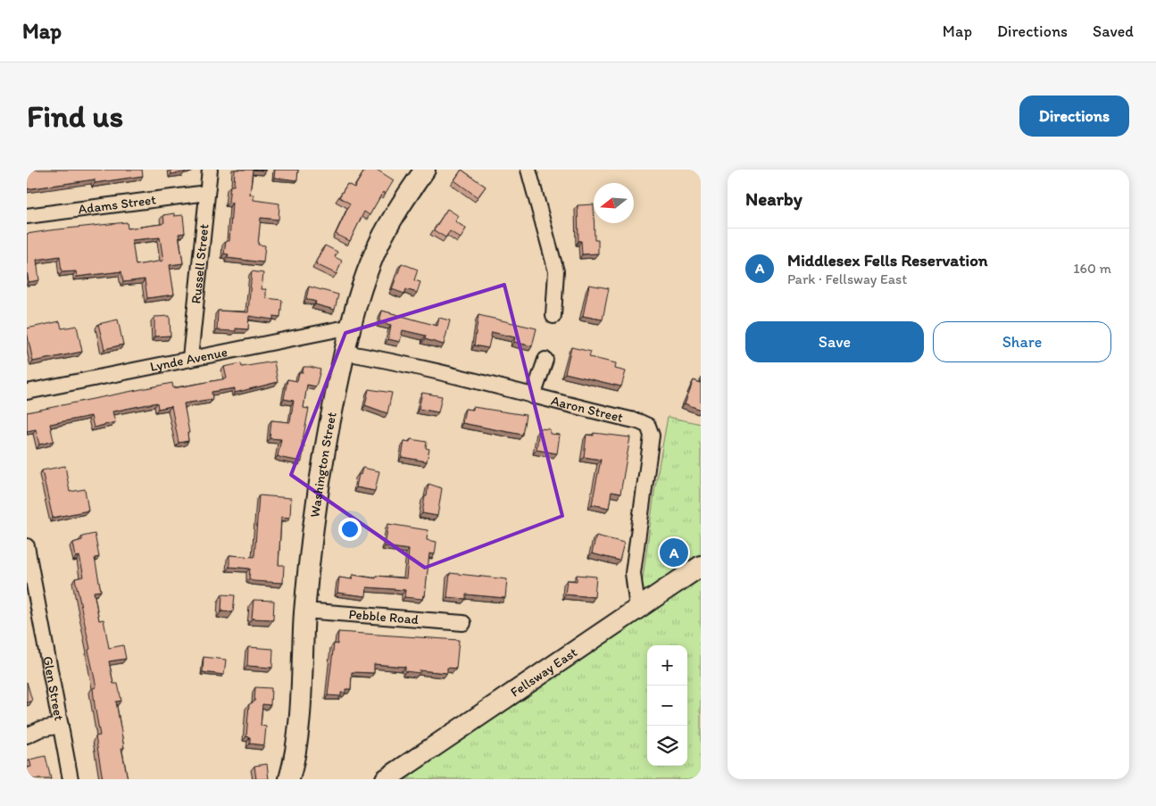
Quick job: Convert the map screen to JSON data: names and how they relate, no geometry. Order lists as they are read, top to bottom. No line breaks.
{"streets":{"main road":["Washington Street","Fellsway East"],"street":["Adams Street","Russell Street","Lynde Avenue","Aaron Street","Pebble Road","Glen Street"]},"crossings":[["Adams Street","Russell Street"],["Russell Street","Lynde Avenue"],["Lynde Avenue","Washington Street"],["Aaron Street","Washington Street"],["Aaron Street","Fellsway East"],["Washington Street","Pebble Road"]],"north":"left","page":{"header":"Map","nav":["Map","Directions","Saved"],"buttons":["Directions",["Save","Share"]],"title":"Find us","heading":"Nearby","list":[{"mark":"A","name":"Middlesex Fells Reservation","note":"Park · Fellsway East","value":"160 m"}],"pins":"A","map_buttons":["+","−"]}}
